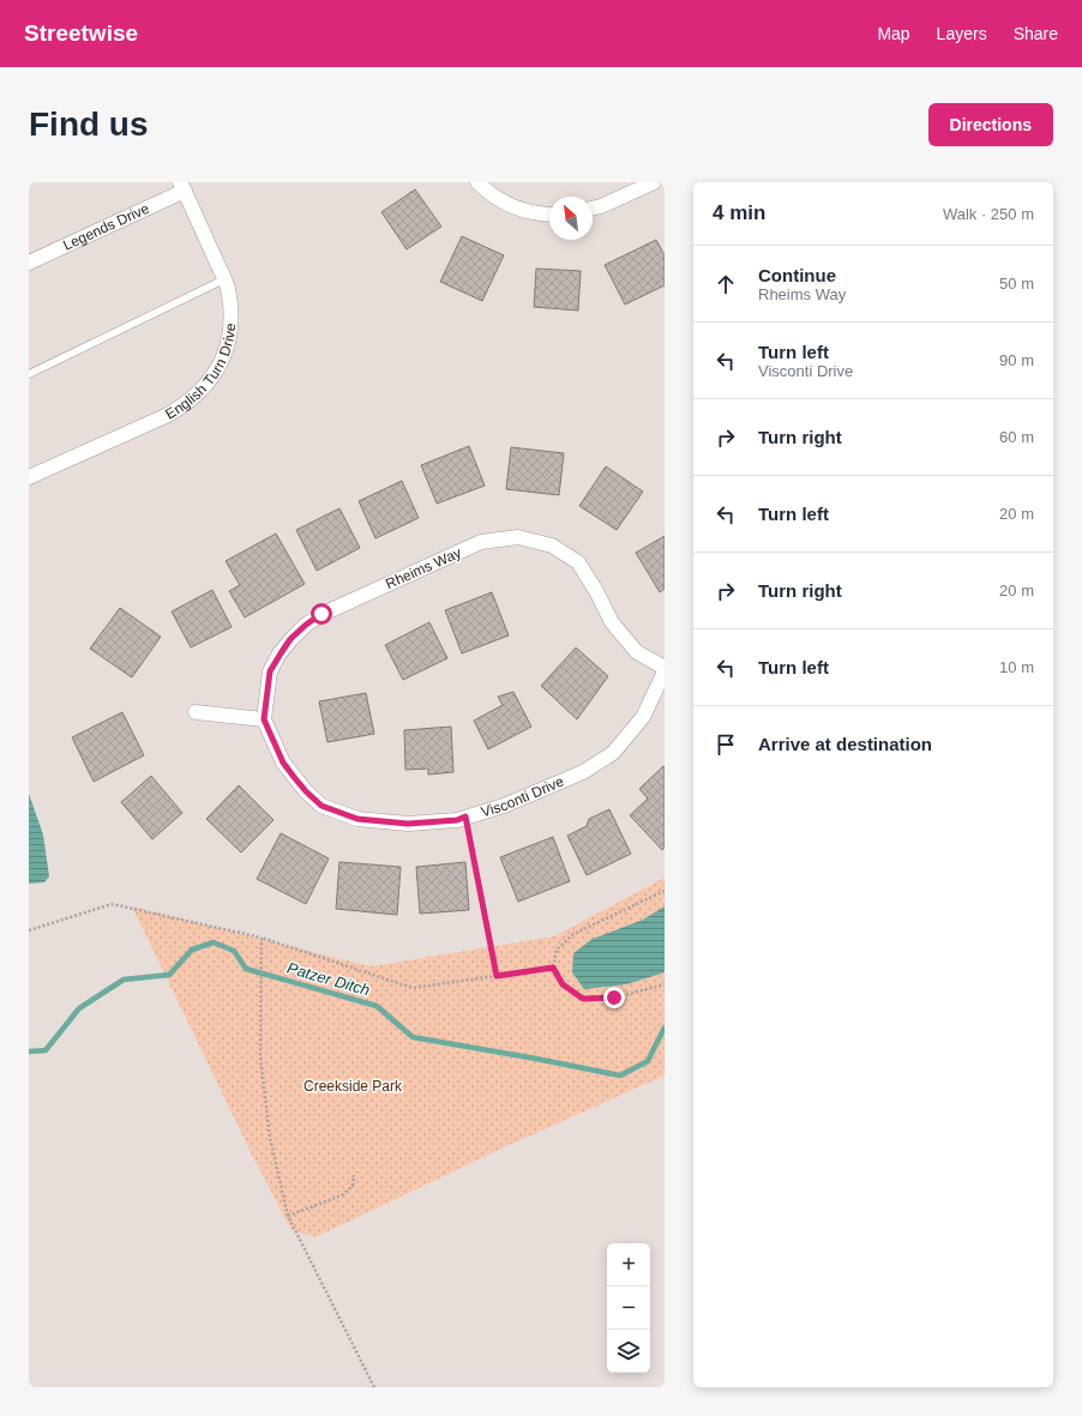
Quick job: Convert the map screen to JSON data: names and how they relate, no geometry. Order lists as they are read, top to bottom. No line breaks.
{"streets":{"street":["Legends Drive","English Turn Drive","Rheims Way","Visconti Drive"]},"crossings":[["Legends Drive","English Turn Drive"],["Rheims Way","Visconti Drive"]],"water":["Patzer Ditch"],"parks":["Creekside Park"],"north":"top left","page":{"header":"Streetwise","nav":["Map","Layers","Share"],"buttons":"Directions","title":"Find us","heading":["4 min","Walk · 250 m"],"list":[["Continue","Rheims Way","50 m"],["Turn left","Visconti Drive","90 m"],["Turn right","60 m"],["Turn left","20 m"],["Turn right","20 m"],["Turn left","10 m"],"Arrive at destination"],"map_buttons":["+","−"]}}
